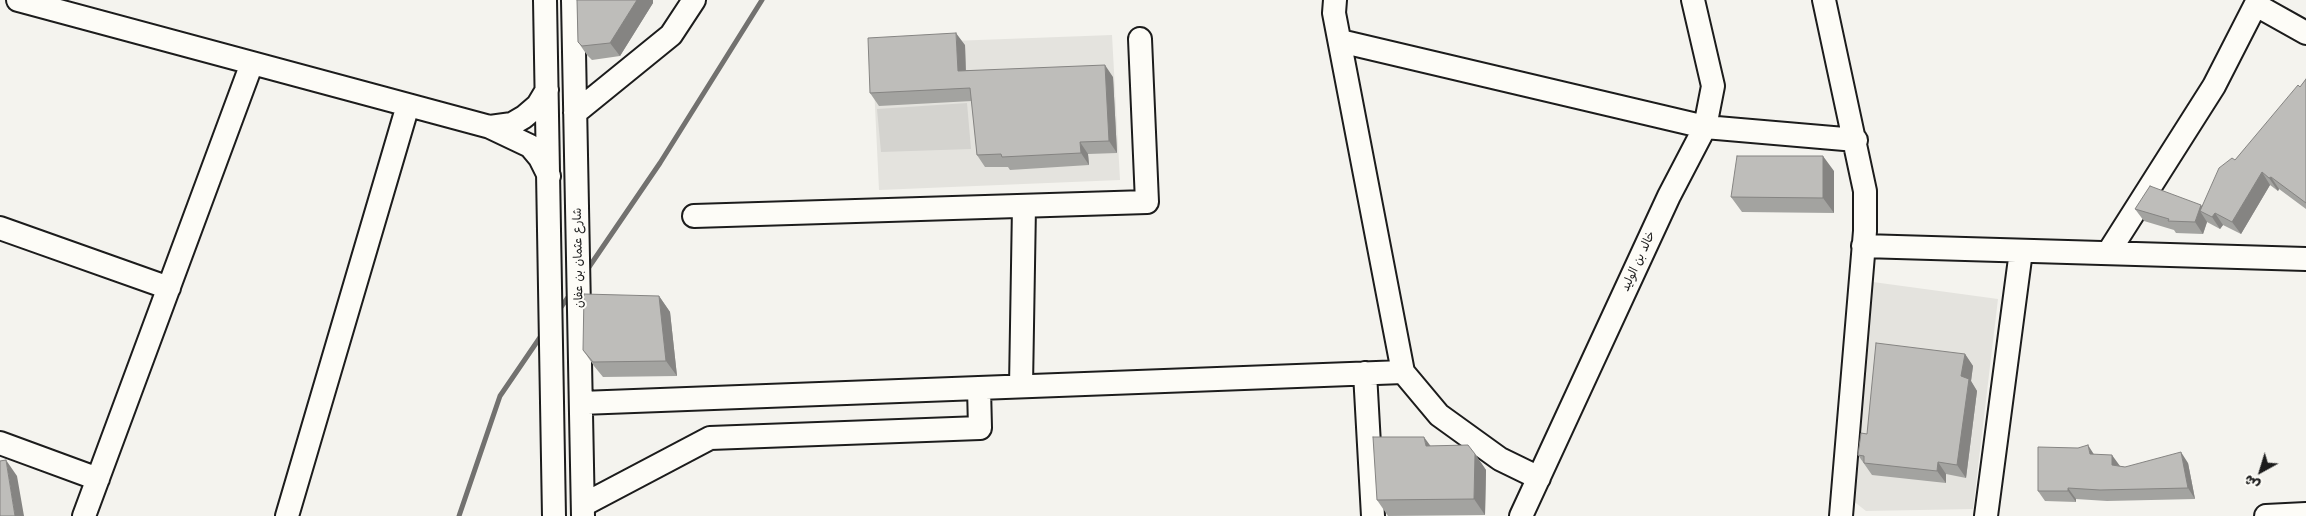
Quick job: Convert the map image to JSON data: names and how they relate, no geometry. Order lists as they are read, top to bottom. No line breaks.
{"streets":{"street":["شارع عثمان بن عفان","خالد بن الوليد"]},"north":"bottom left"}
